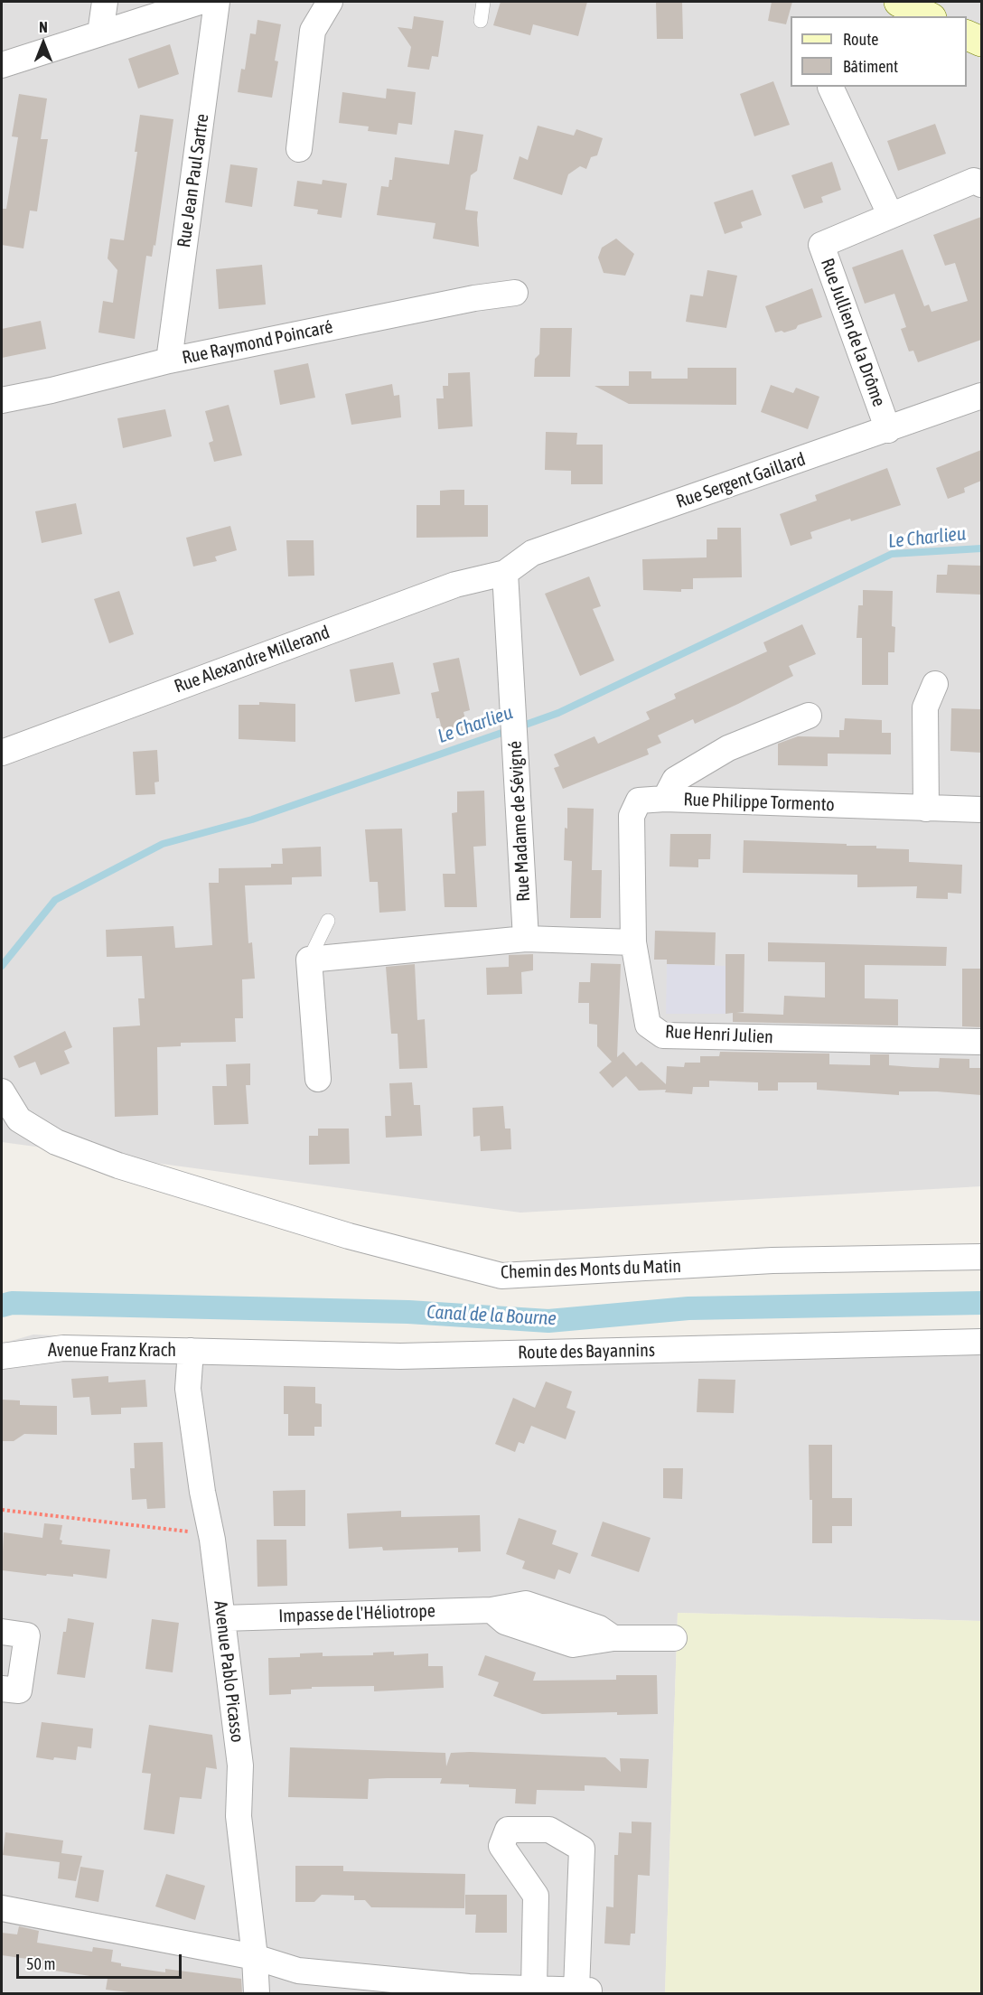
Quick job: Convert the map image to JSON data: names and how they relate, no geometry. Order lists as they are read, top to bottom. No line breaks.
{"streets":{"street":["Rue Jean Paul Sartre","Rue Jullien de la Drôme","Rue Raymond Poincaré","Rue Sergent Gaillard","Rue Alexandre Millerand","Rue Philippe Tormento","Rue Madame de Sévigné","Rue Henri Julien","Chemin des Monts du Matin","Avenue Franz Krach","Route des Bayannins","Impasse de l'Héliotrope","Avenue Pablo Picasso"]},"crossings":[["Rue Jean Paul Sartre","Rue Raymond Poincaré"],["Rue Jullien de la Drôme","Rue Sergent Gaillard"],["Rue Sergent Gaillard","Rue Alexandre Millerand"],["Rue Sergent Gaillard","Rue Madame de Sévigné"],["Rue Alexandre Millerand","Rue Madame de Sévigné"],["Rue Philippe Tormento","Rue Henri Julien"],["Avenue Franz Krach","Route des Bayannins"],["Avenue Franz Krach","Avenue Pablo Picasso"],["Route des Bayannins","Avenue Pablo Picasso"],["Impasse de l'Héliotrope","Avenue Pablo Picasso"]],"water":["Le Charlieu","Canal de la Bourne"],"legend":["Route","Bâtiment"],"scale_bar":"50 m","north":"top"}
